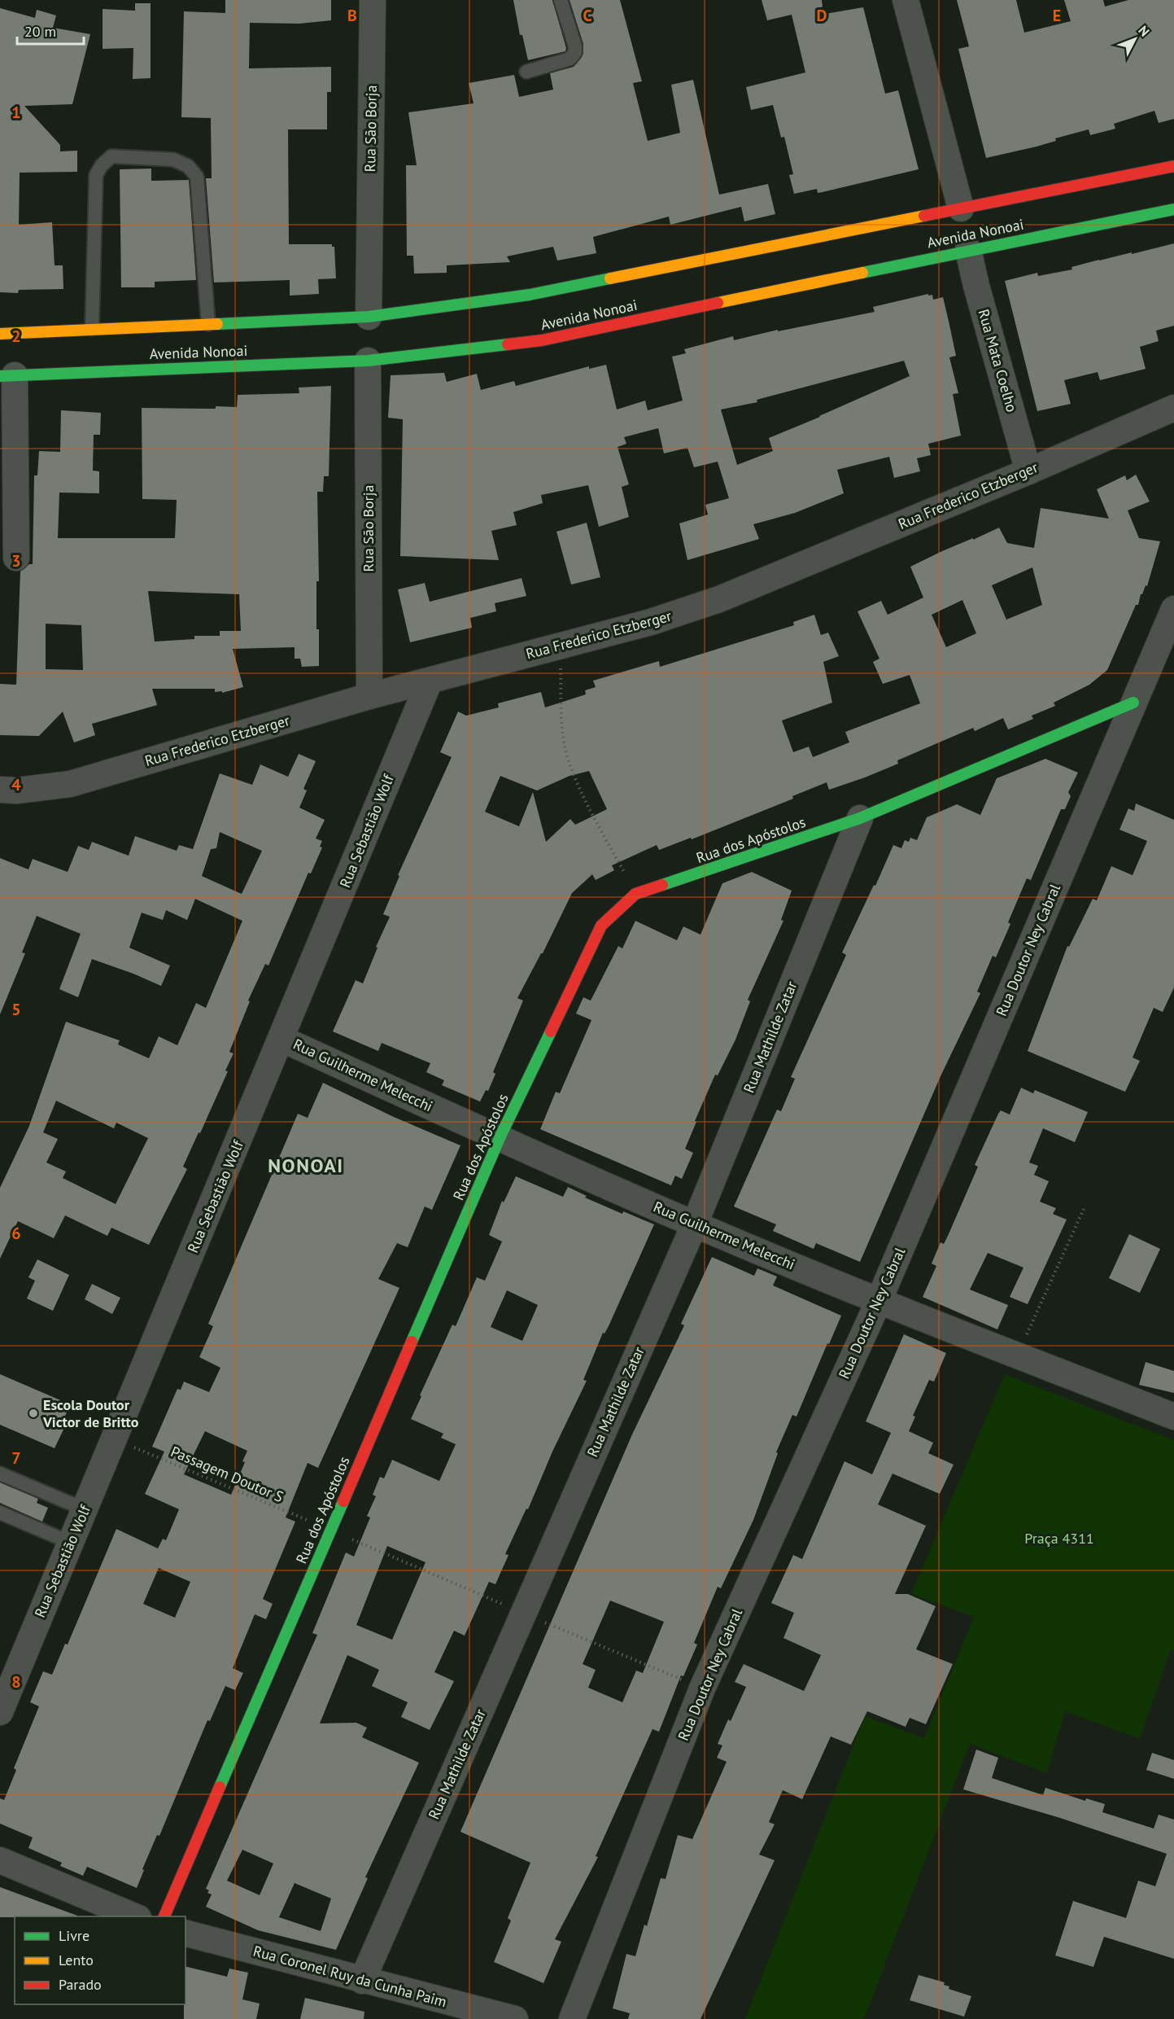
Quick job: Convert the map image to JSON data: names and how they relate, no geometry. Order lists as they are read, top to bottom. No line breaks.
{"streets":{"main road":["Avenida Nonoai","Rua dos Apóstolos"],"street":["Rua São Borja","Rua Mata Coelho","Rua Frederico Etzberger","Rua Sebastião Wolf","Rua Doutor Ney Cabral","Rua Mathilde Zatar","Rua Guilherme Melecchi","Rua Coronel Ruy da Cunha Paim"],"path":["Passagem Doutor S"]},"crossings":[["Rua São Borja","Avenida Nonoai"],["Rua São Borja","Rua Frederico Etzberger"],["Avenida Nonoai","Rua Mata Coelho"],["Rua Mata Coelho","Rua Frederico Etzberger"],["Rua Frederico Etzberger","Rua Sebastião Wolf"],["Rua Sebastião Wolf","Rua Guilherme Melecchi"],["Rua Sebastião Wolf","Passagem Doutor S"],["Rua dos Apóstolos","Rua Doutor Ney Cabral"],["Rua dos Apóstolos","Rua Mathilde Zatar"],["Rua dos Apóstolos","Rua Guilherme Melecchi"],["Rua dos Apóstolos","Passagem Doutor S"],["Rua Doutor Ney Cabral","Rua Guilherme Melecchi"],["Rua Mathilde Zatar","Rua Guilherme Melecchi"],["Rua Mathilde Zatar","Rua Coronel Ruy da Cunha Paim"]],"districts":["NONOAI"],"parks":["Praça 4311"],"places":["Escola Doutor Victor de Britto"],"legend":["Livre","Lento","Parado"],"scale_bar":"20 m","north":"top right","grid":{"columns":["B","C","D","E"],"rows":["1","2","3","4","5","6","7","8"]}}
